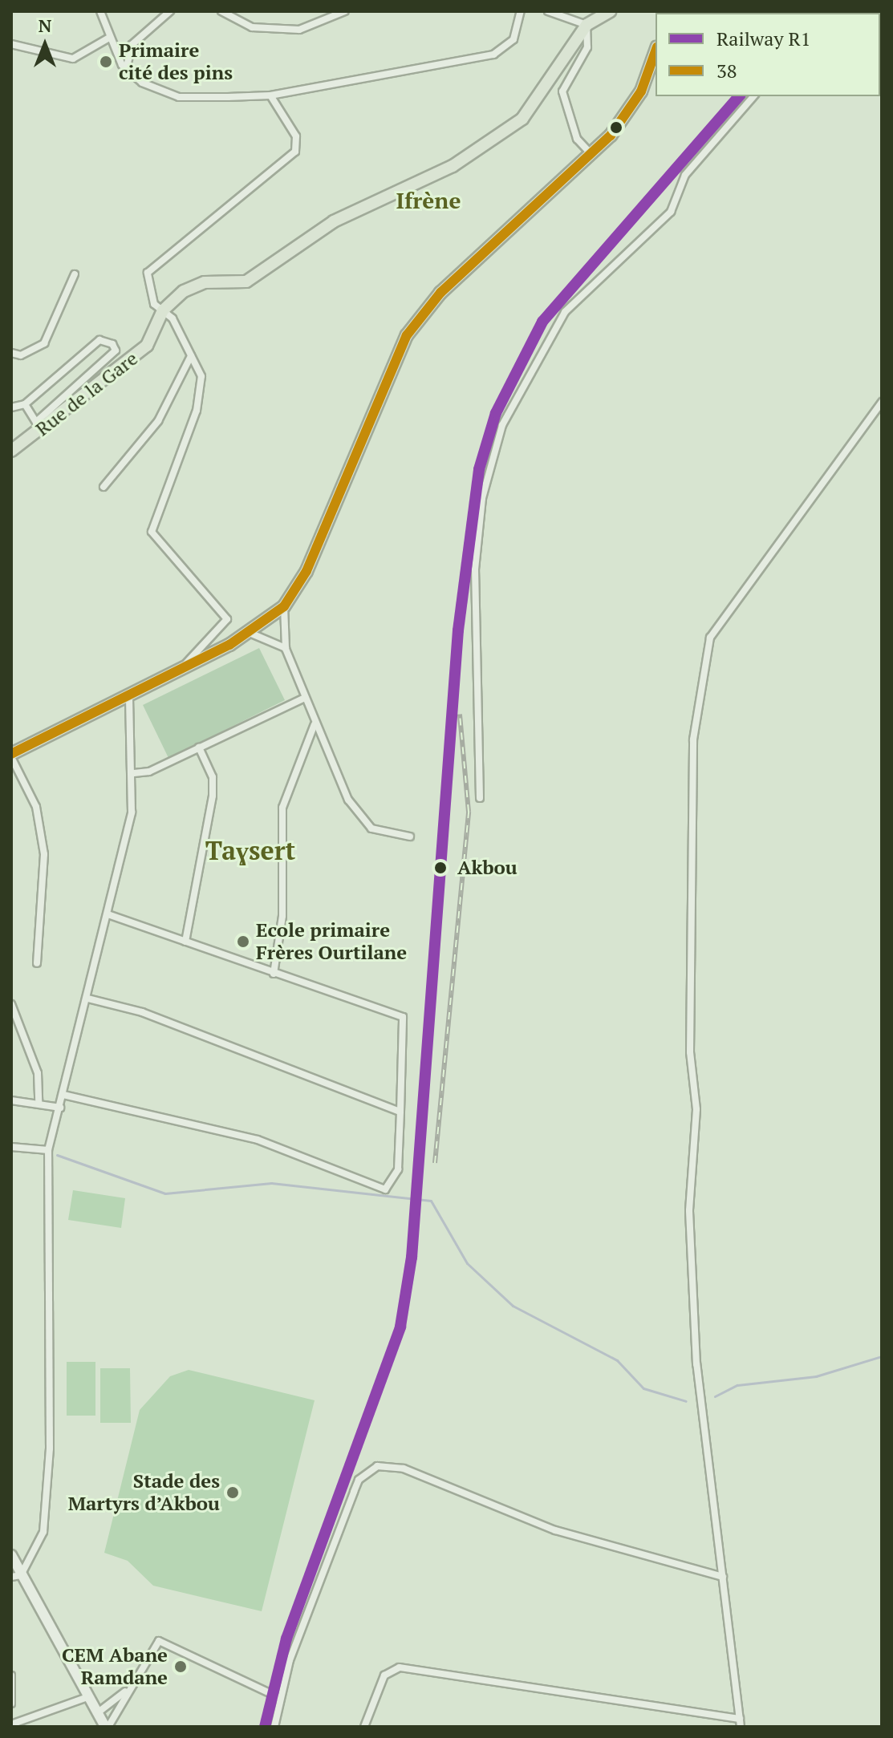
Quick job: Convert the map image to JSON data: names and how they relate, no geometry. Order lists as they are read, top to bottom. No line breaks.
{"streets":{"main road":["Rue de la Gare"]},"districts":["Ifrène","Taɣsert"],"places":["Primaire cité des pins","Akbou","Ecole primaire Frères Ourtilane","Stade des Martyrs d’Akbou","CEM Abane Ramdane"],"lines":["transit line 38","rail line R1"],"legend":["Railway R1","38"],"north":"top"}
